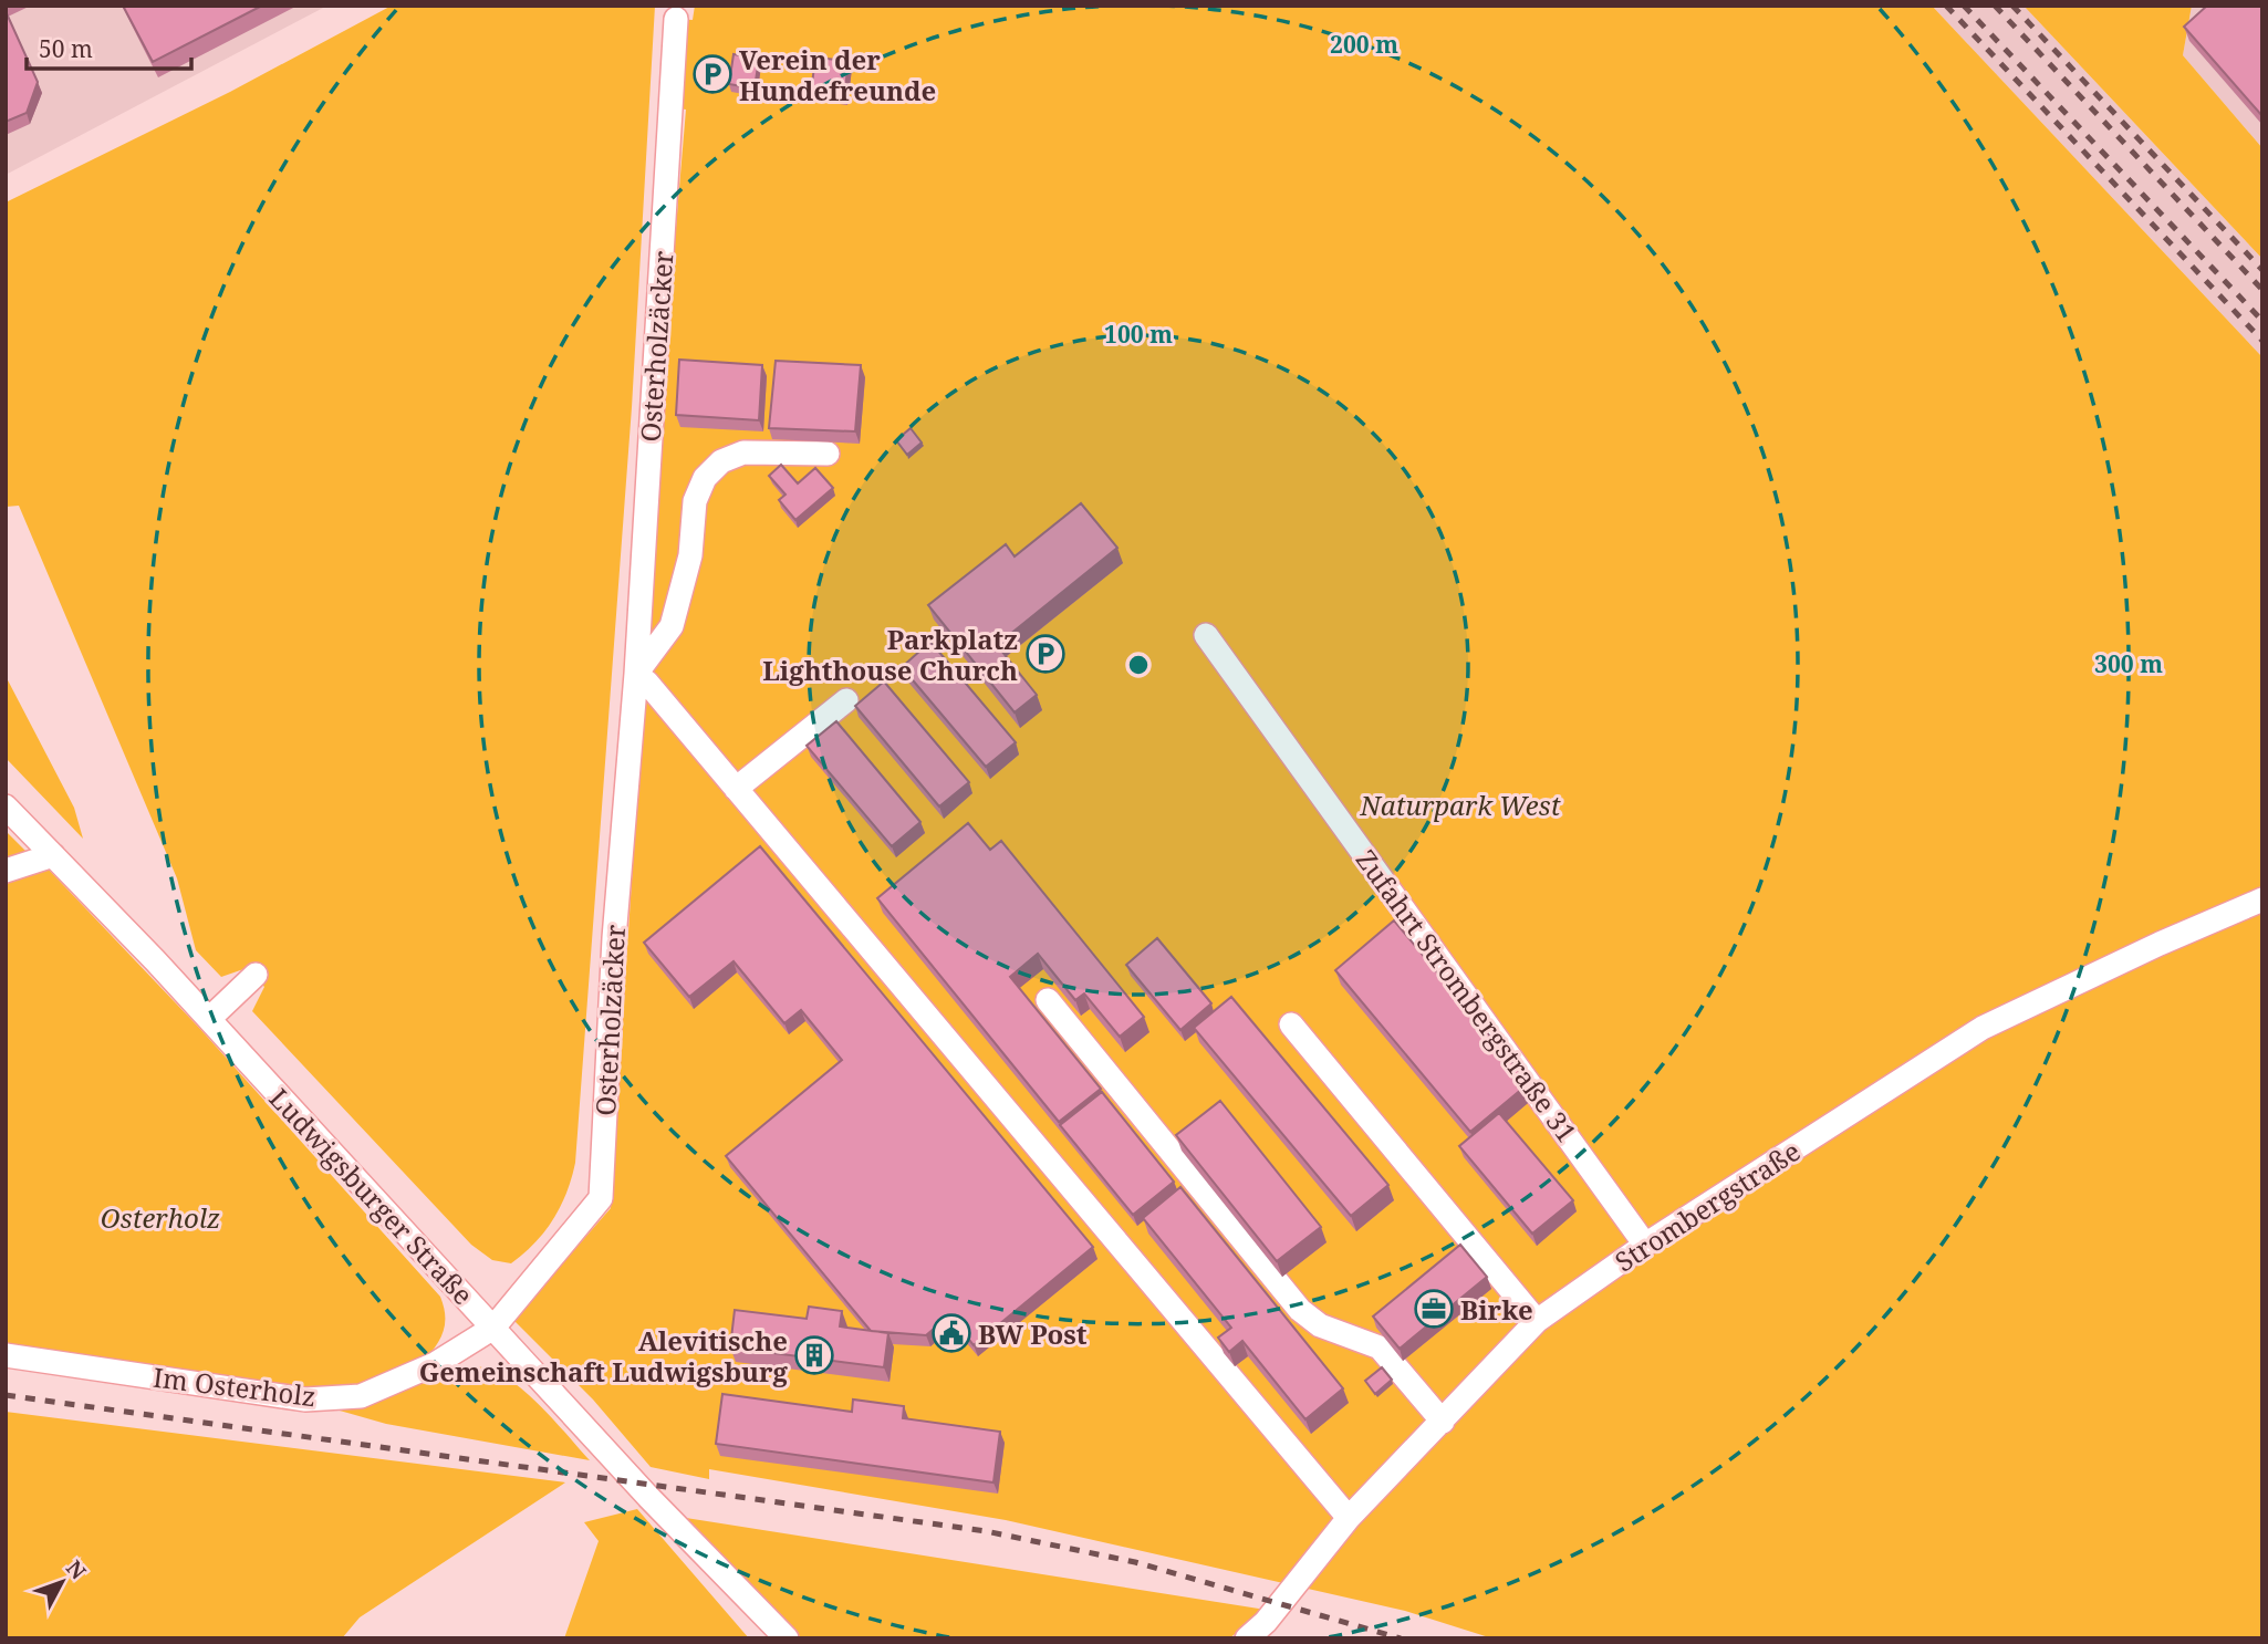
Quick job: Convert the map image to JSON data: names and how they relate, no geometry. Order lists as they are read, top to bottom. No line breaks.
{"streets":{"street":["Osterholzäcker","Zufahrt Strombergstraße 31","Ludwigsburger Straße","Strombergstraße","Im Osterholz"]},"crossings":[["Osterholzäcker","Ludwigsburger Straße"],["Osterholzäcker","Im Osterholz"],["Zufahrt Strombergstraße 31","Strombergstraße"],["Ludwigsburger Straße","Im Osterholz"]],"parks":["Naturpark West","Osterholz"],"places":{"parking":["Verein der Hundefreunde","Parkplatz Lighthouse Church"],"office":["Birke"],"public building":["BW Post"],"building":["Alevitische Gemeinschaft Ludwigsburg"]},"scale_bar":"50 m","north":"top right","rings":["200 m","100 m","300 m"]}
